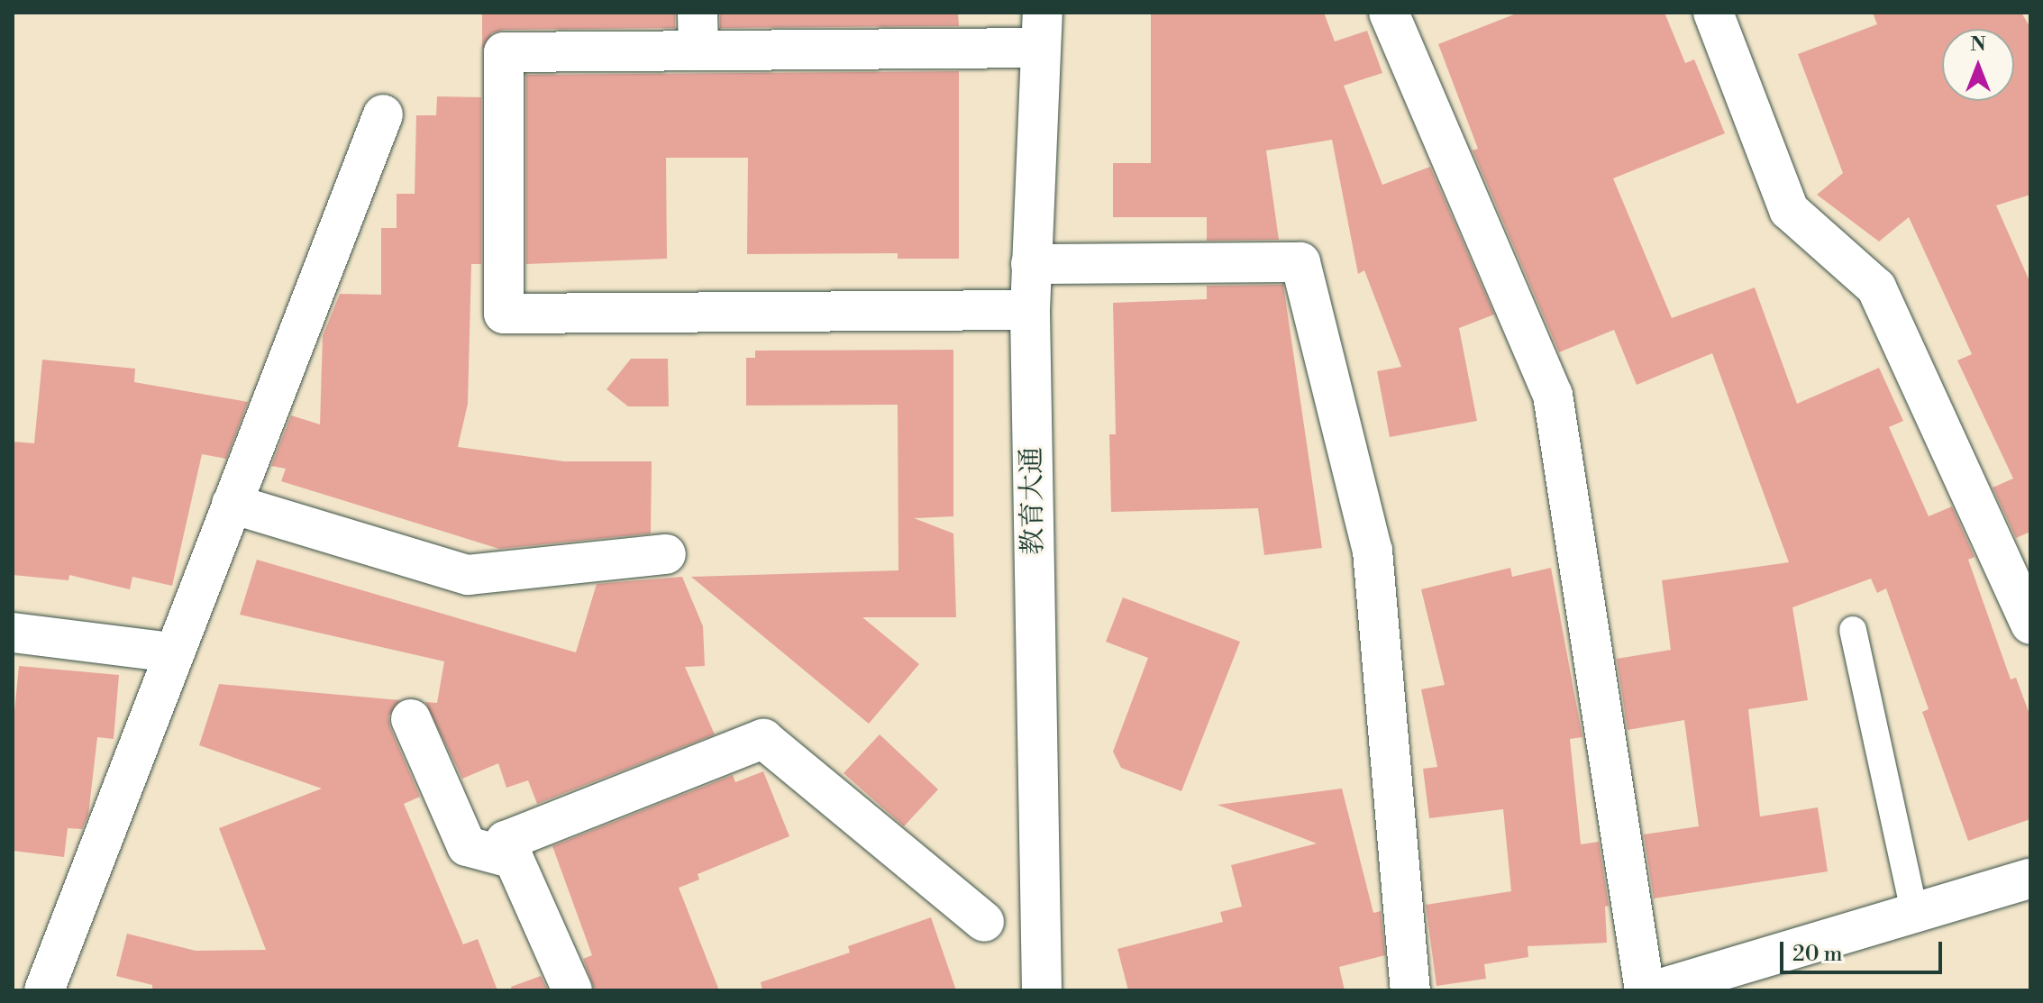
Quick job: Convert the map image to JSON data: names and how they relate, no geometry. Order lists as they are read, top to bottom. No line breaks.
{"streets":{"street":["教育大通"]},"scale_bar":"20 m","north":"top"}
